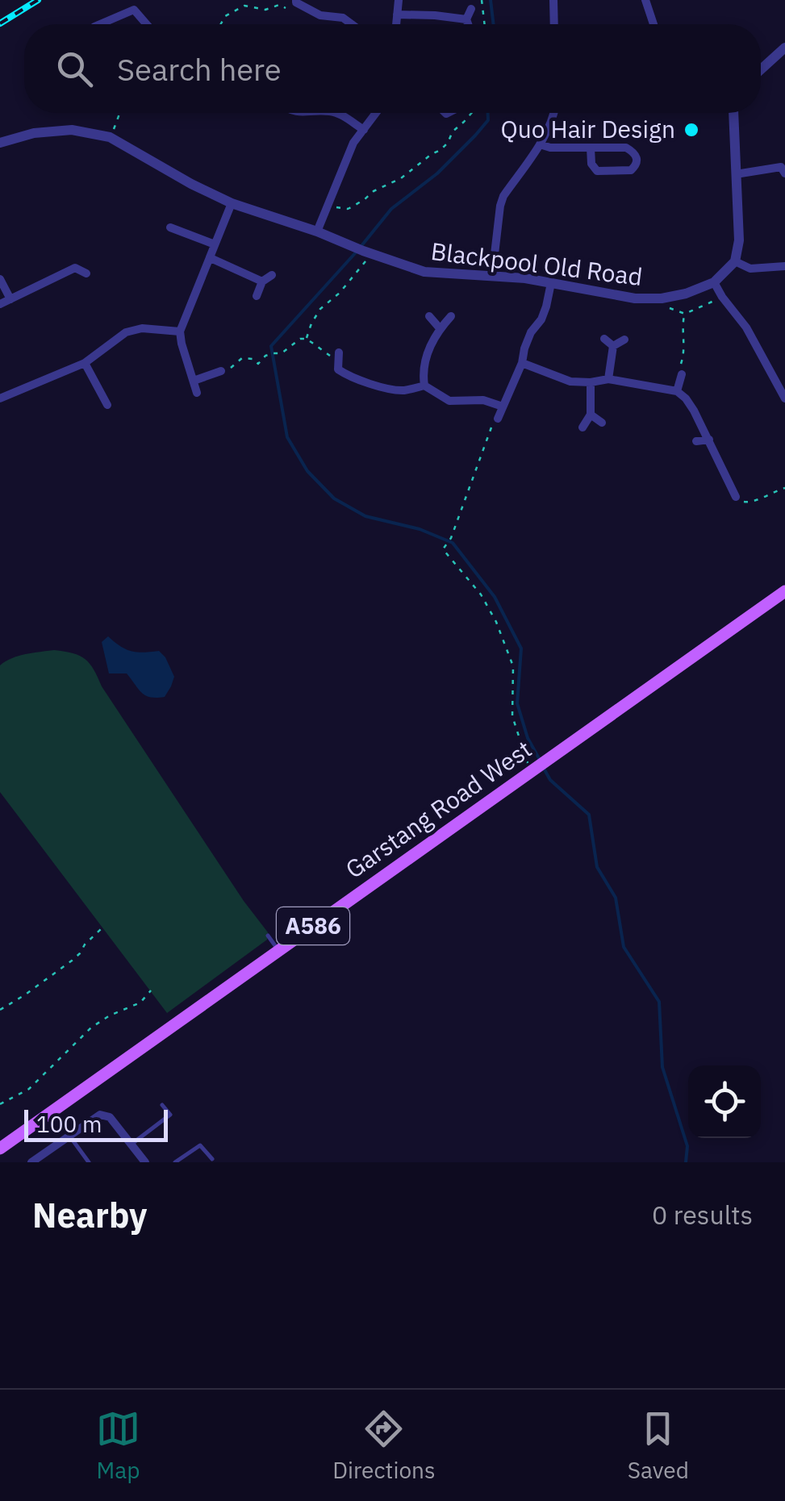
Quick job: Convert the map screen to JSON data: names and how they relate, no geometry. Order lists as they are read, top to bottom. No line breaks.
{"streets":{"main road":["Garstang Road West","A586"],"street":["Blackpool Old Road"]},"places":["Quo Hair Design"],"scale_bar":"100 m","page":{"search":"Search here","scale":"100 m","heading":["Nearby","0 results"],"nav":["Map","Directions","Saved"]}}
